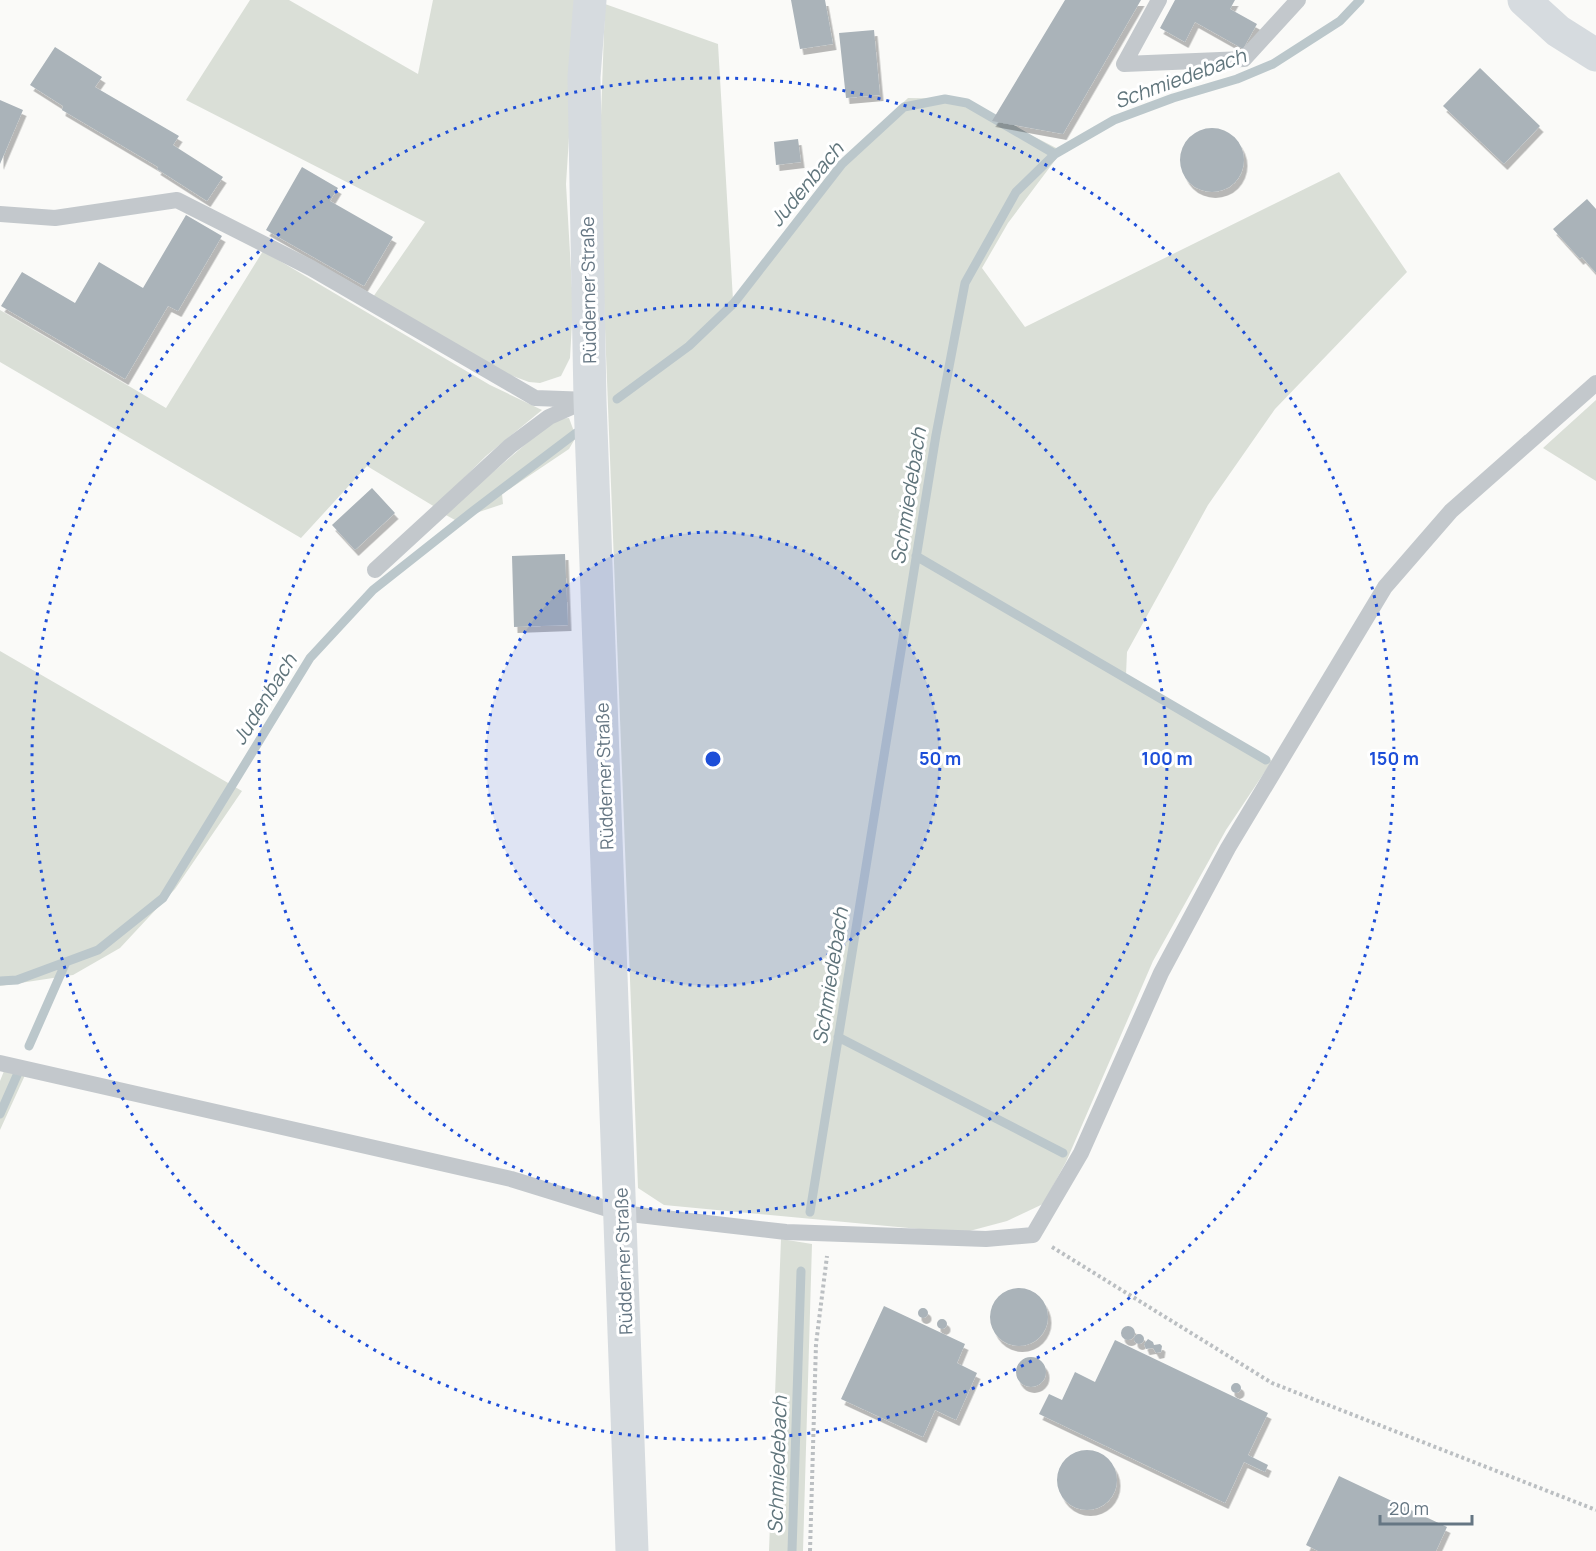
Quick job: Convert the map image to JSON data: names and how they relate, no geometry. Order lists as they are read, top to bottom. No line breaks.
{"streets":{"street":["Rüdderner Straße"]},"water":["Schmiedebach","Judenbach"],"scale_bar":"20 m","rings":["50 m","100 m","150 m"]}
